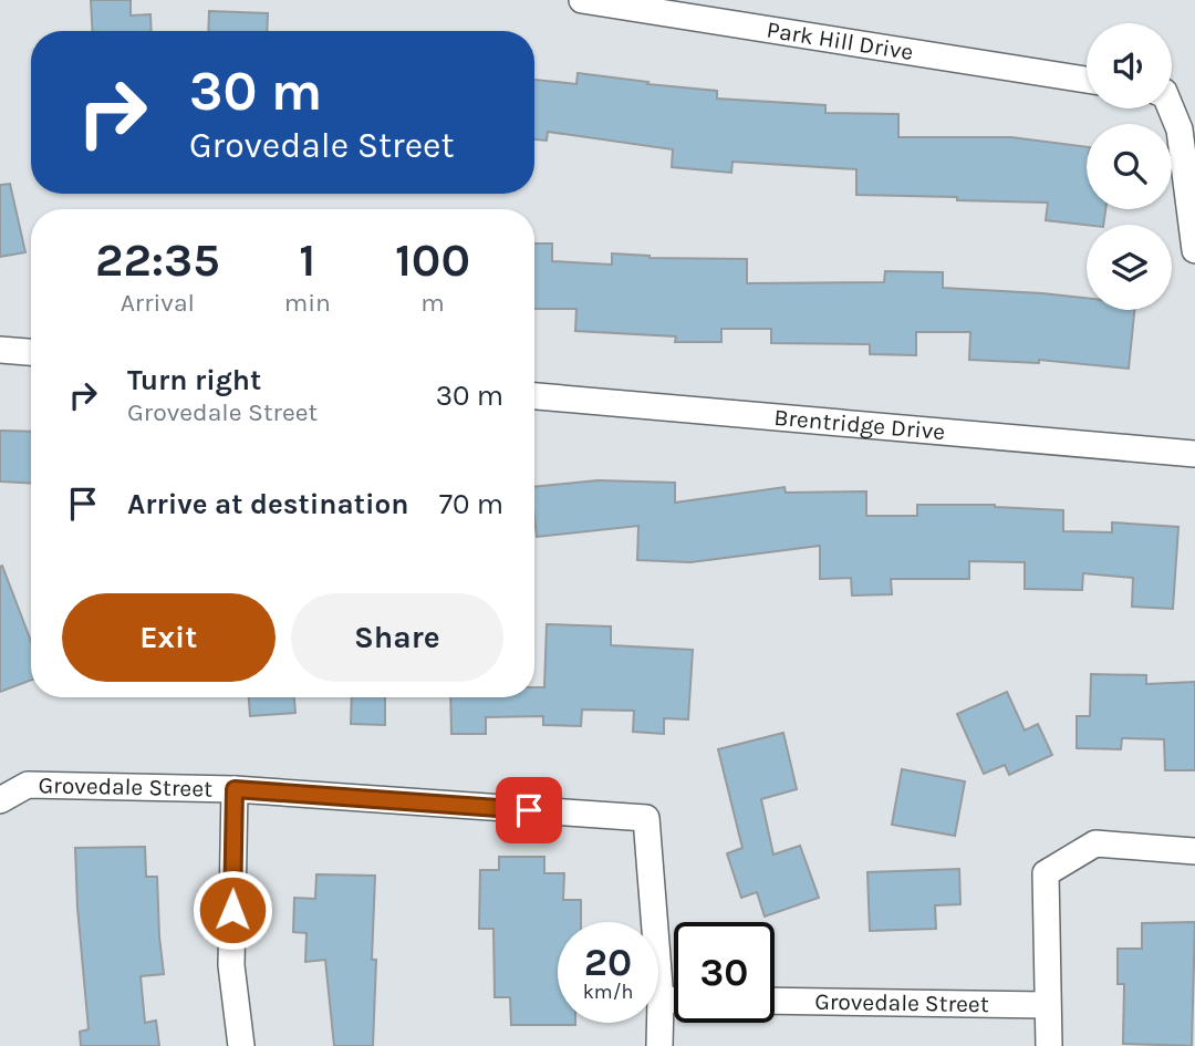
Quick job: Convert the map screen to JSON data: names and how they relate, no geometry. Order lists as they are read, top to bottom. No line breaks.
{"streets":{"street":["Park Hill Drive","Brentridge Drive","Grovedale Street"]},"page":{"turn":["30 m","Grovedale Street"],"eta":["22:35","Arrival","1","min","100","m"],"list":[{"name":"Turn right","note":"Grovedale Street","value":"30 m"},{"name":"Arrive at destination","value":"70 m"}],"buttons":["Exit","Share"],"speed":"20 km/h","limit":"30"}}
